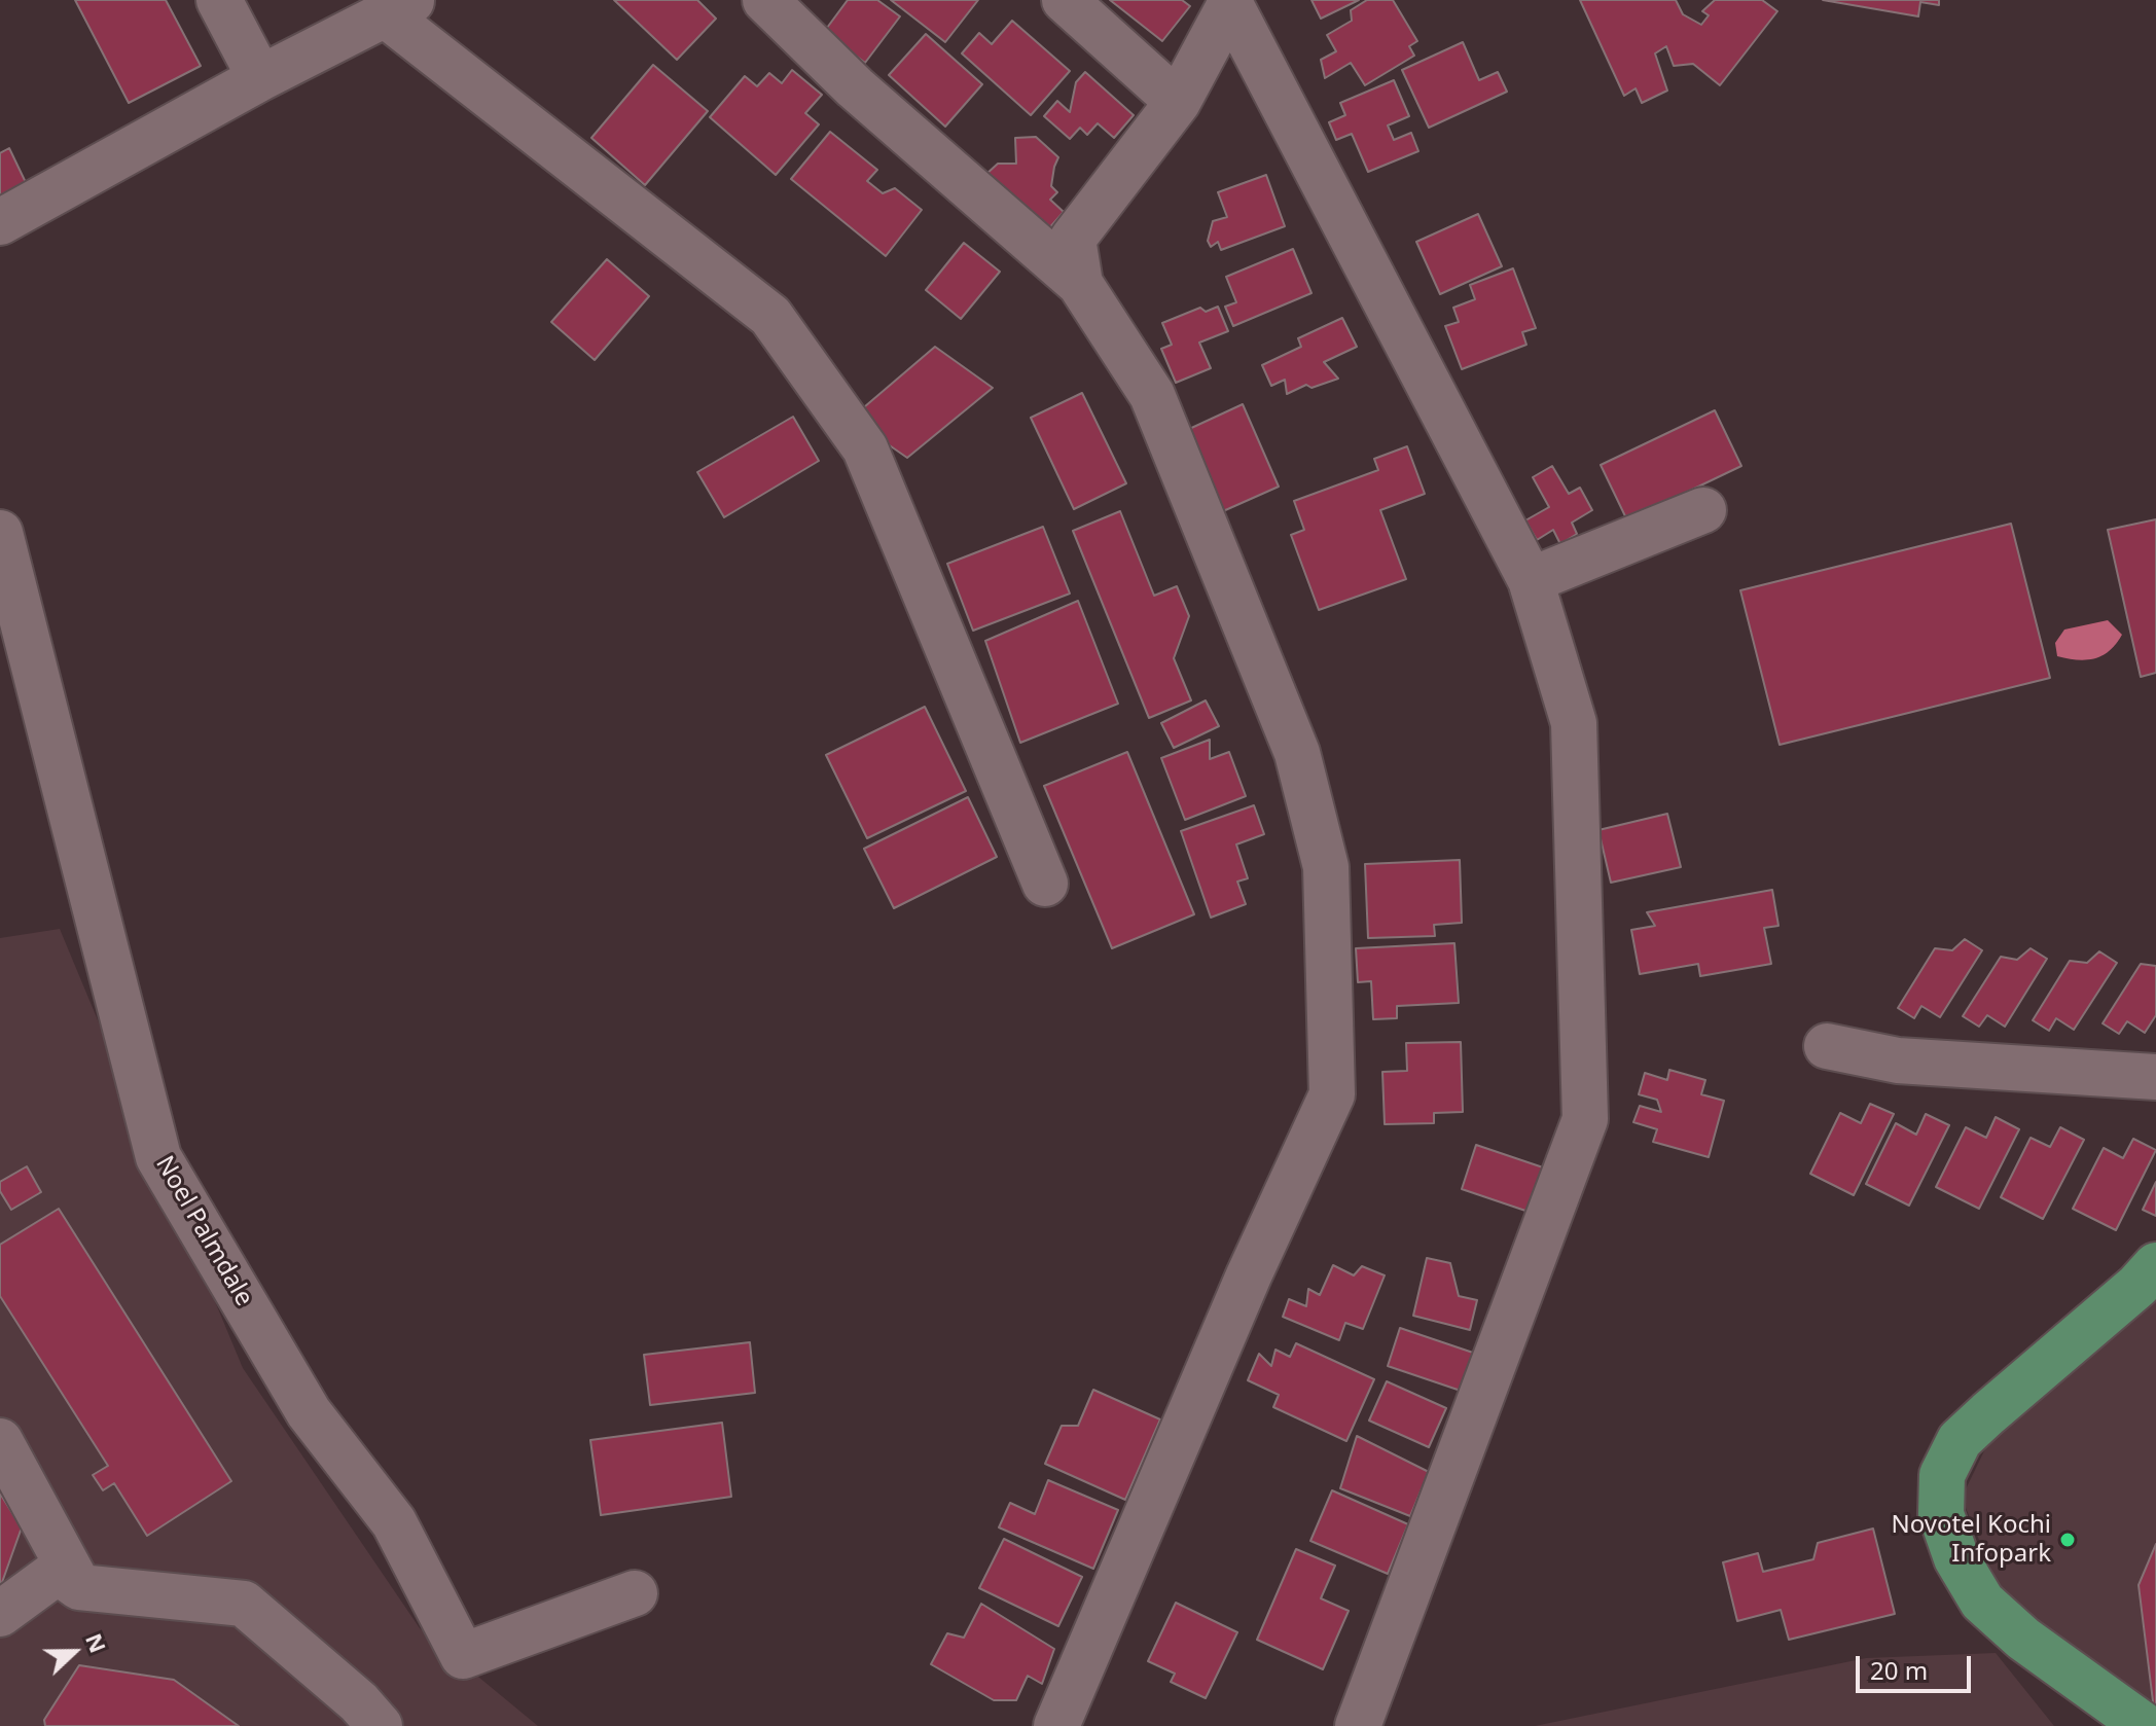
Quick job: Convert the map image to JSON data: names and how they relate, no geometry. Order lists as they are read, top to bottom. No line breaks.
{"streets":{"street":["Noel Palmdale"]},"places":["Novotel Kochi Infopark"],"scale_bar":"20 m","north":"right"}
